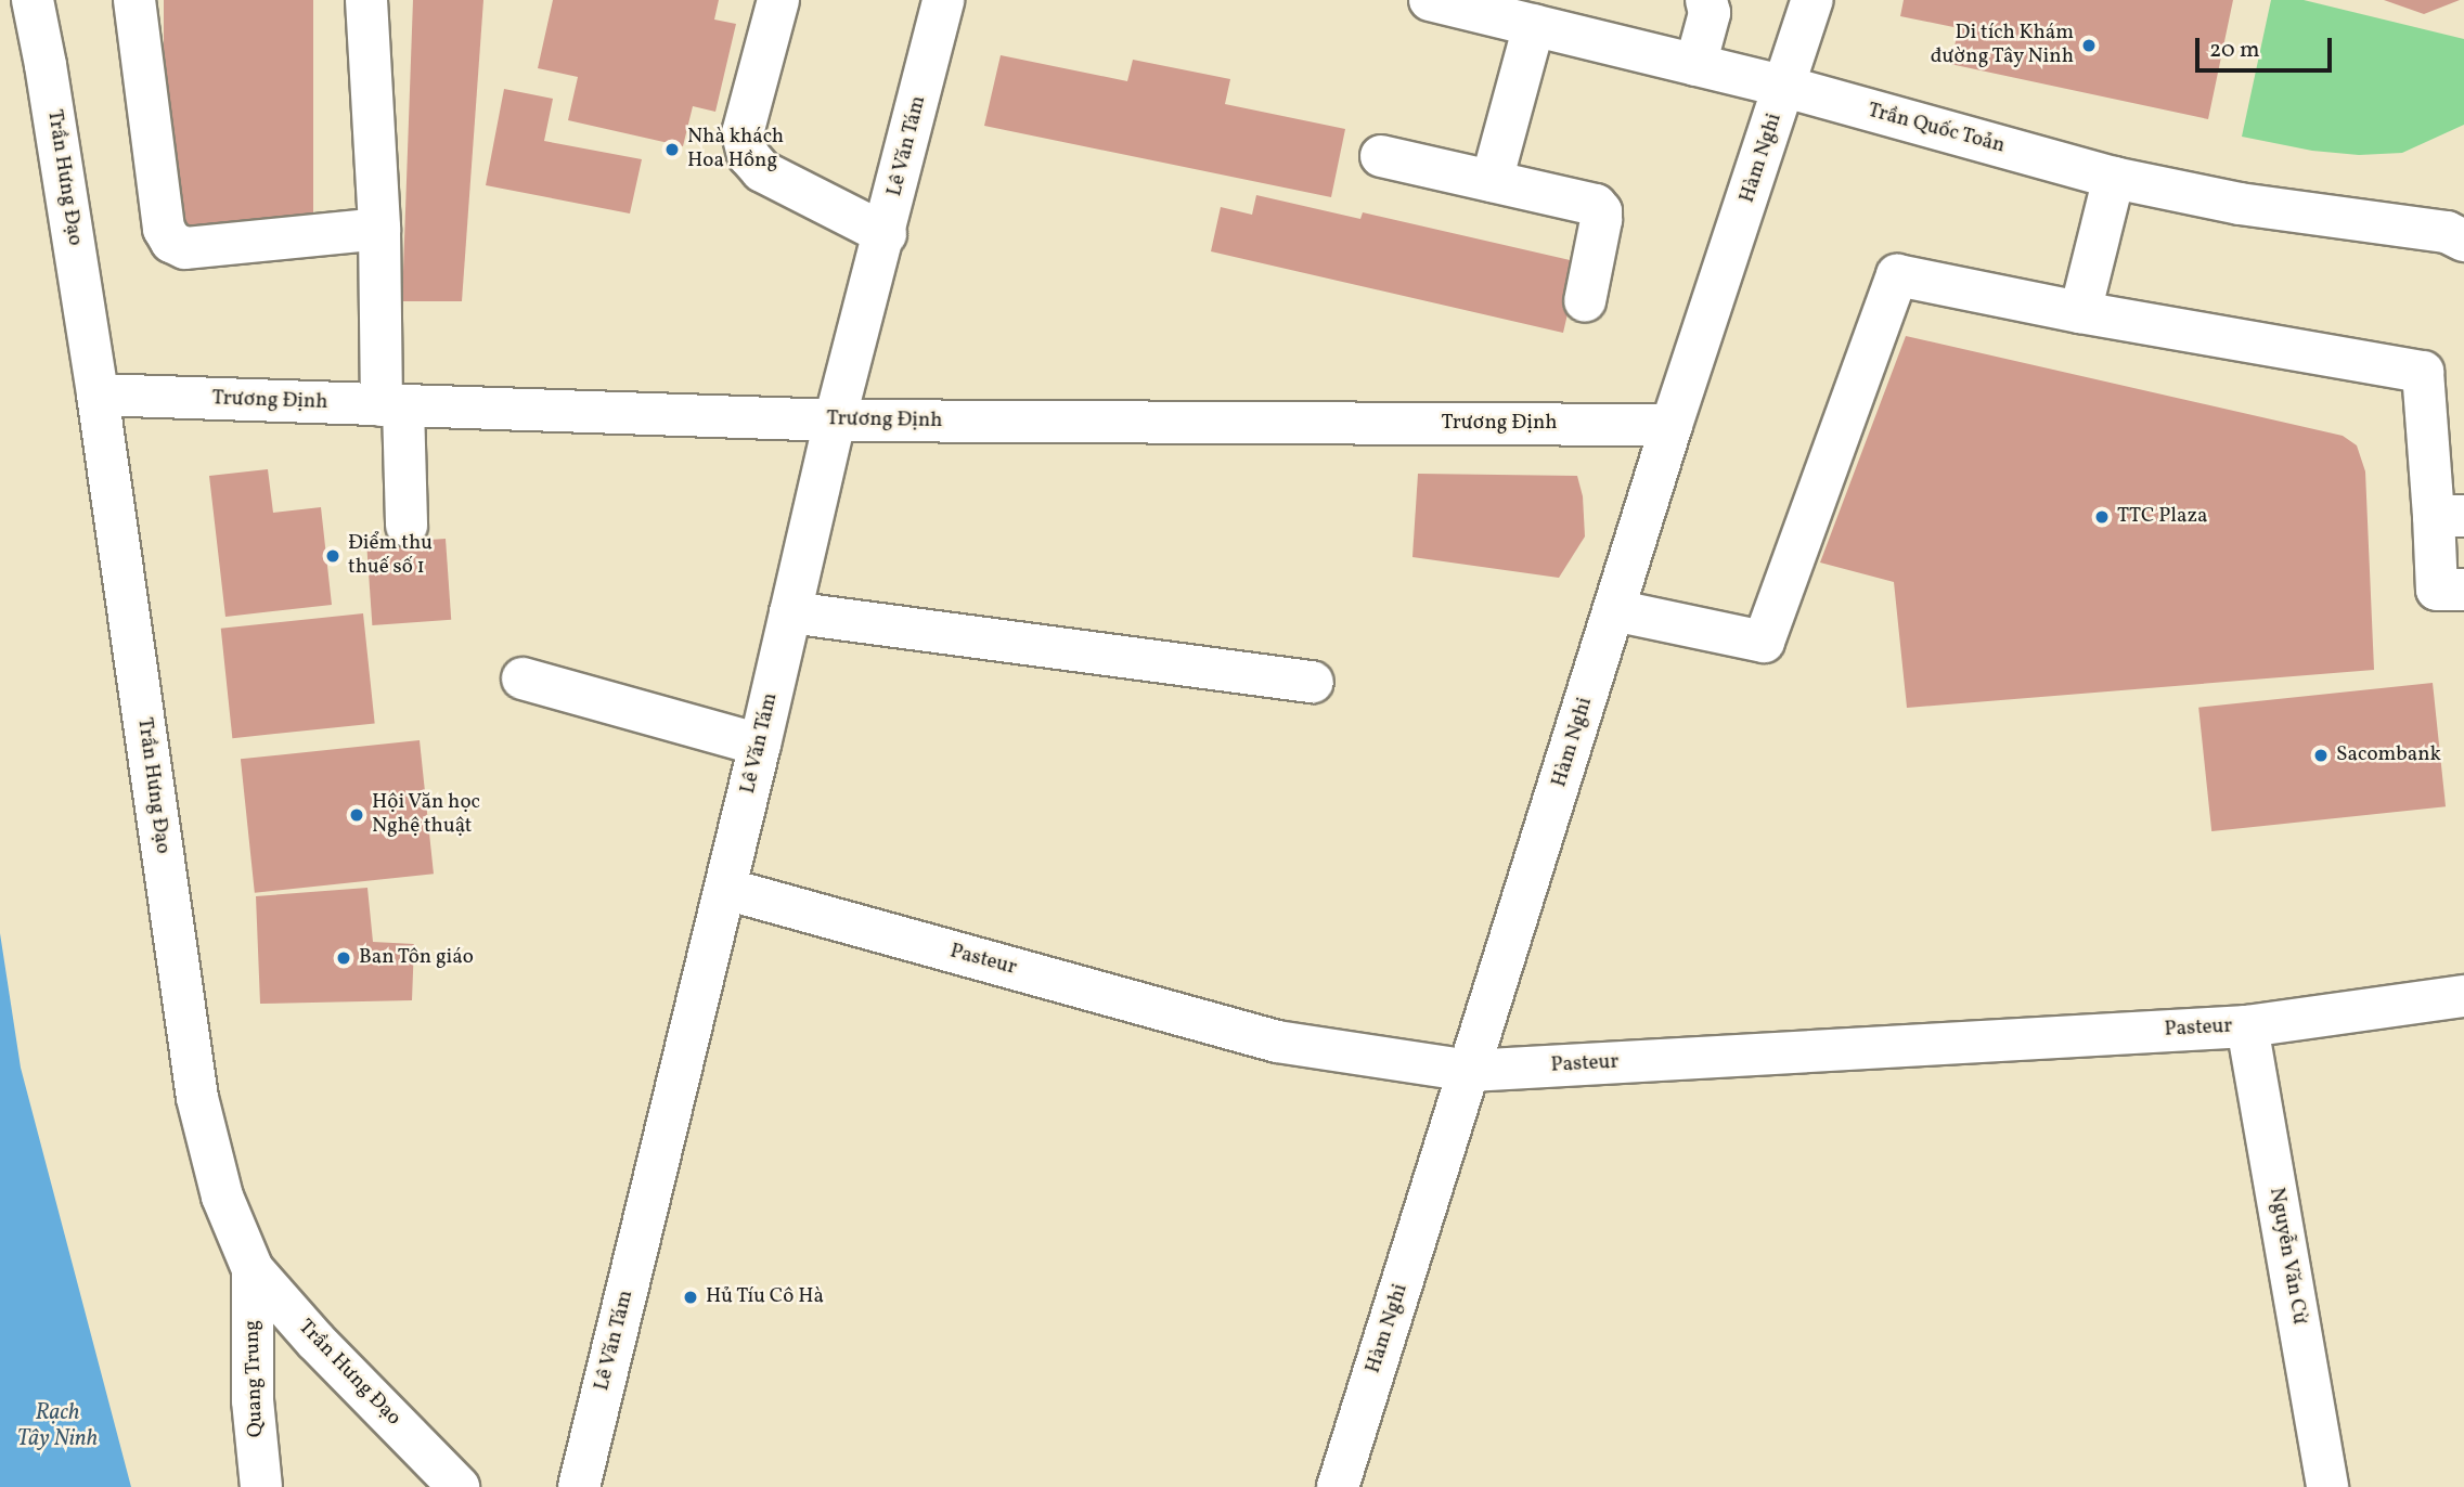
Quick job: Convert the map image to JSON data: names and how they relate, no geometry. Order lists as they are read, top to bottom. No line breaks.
{"streets":{"street":["Trần Quốc Toản","Lê Văn Tám","Hàm Nghi","Trần Hưng Đạo","Trương Định","Pasteur","Nguyễn Văn Cừ","Quang Trung"]},"crossings":[["Trần Quốc Toản","Hàm Nghi"],["Lê Văn Tám","Trương Định"],["Lê Văn Tám","Pasteur"],["Hàm Nghi","Trương Định"],["Hàm Nghi","Pasteur"],["Trần Hưng Đạo","Trương Định"],["Trần Hưng Đạo","Quang Trung"],["Pasteur","Nguyễn Văn Cừ"]],"water":["Rạch Tây Ninh"],"places":["Di tích Khám đường Tây Ninh","Nhà khách Hoa Hồng","TTC Plaza","Điểm thu thuế số 1","Sacombank","Hội Văn học Nghệ thuật","Ban Tôn giáo","Hủ Tíu Cô Hà"],"scale_bar":"20 m"}
